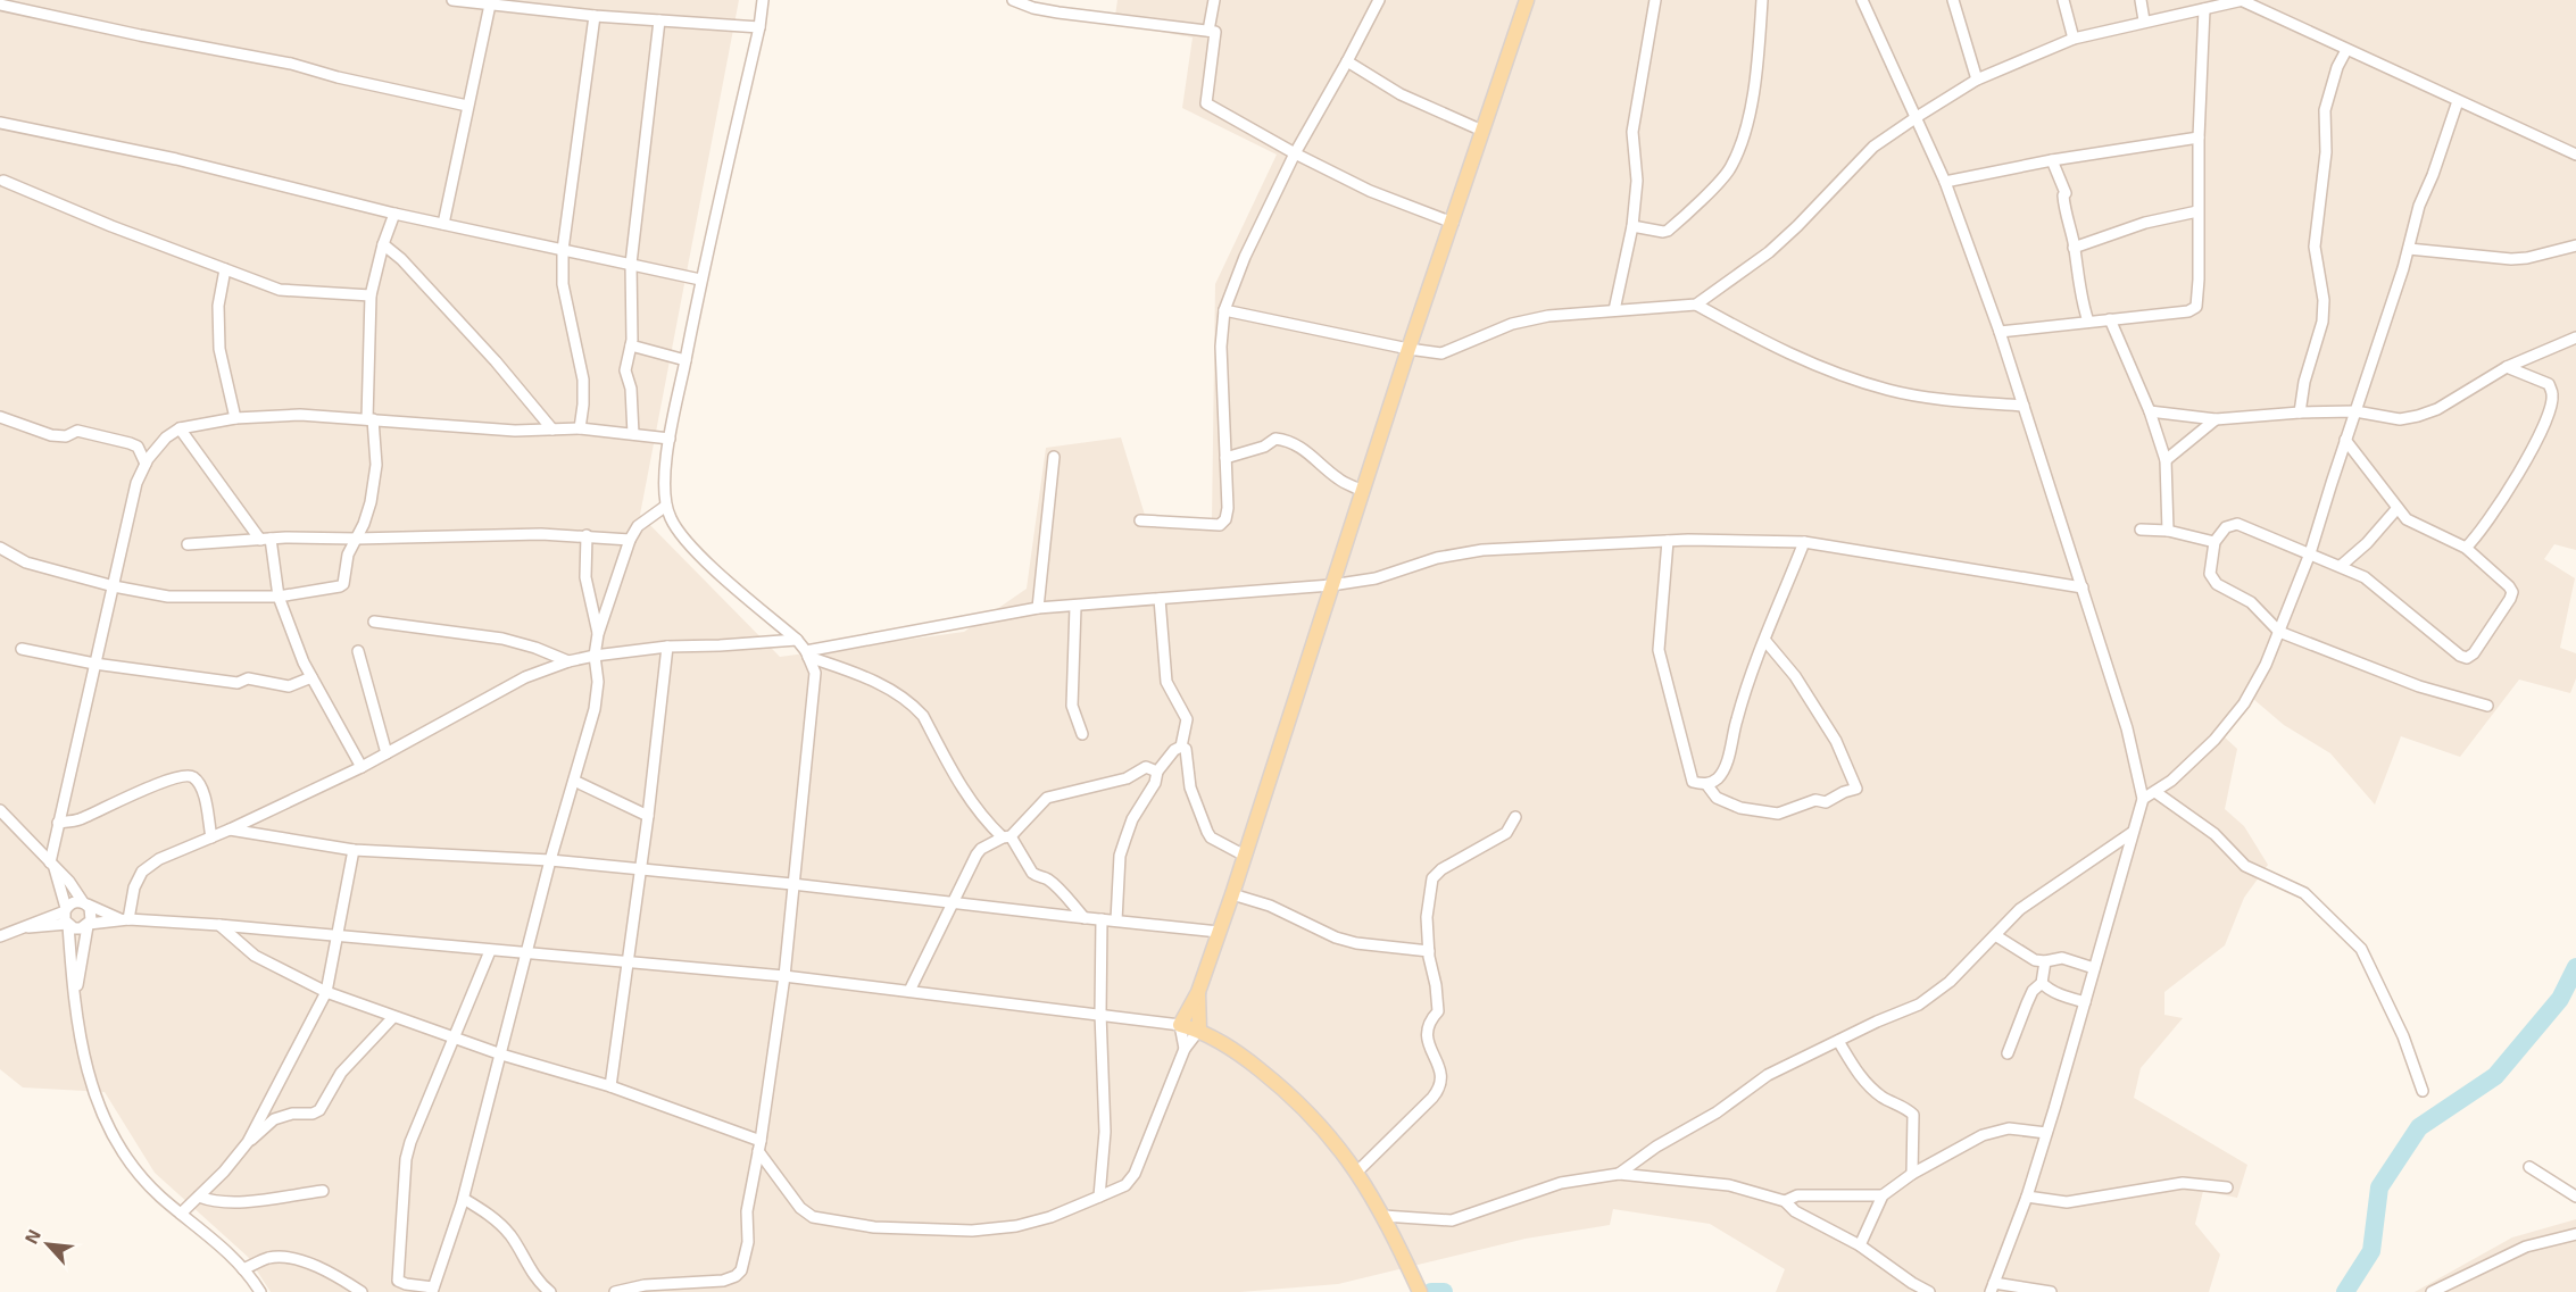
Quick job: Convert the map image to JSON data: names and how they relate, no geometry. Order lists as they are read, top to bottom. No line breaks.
{"north":"top left"}
